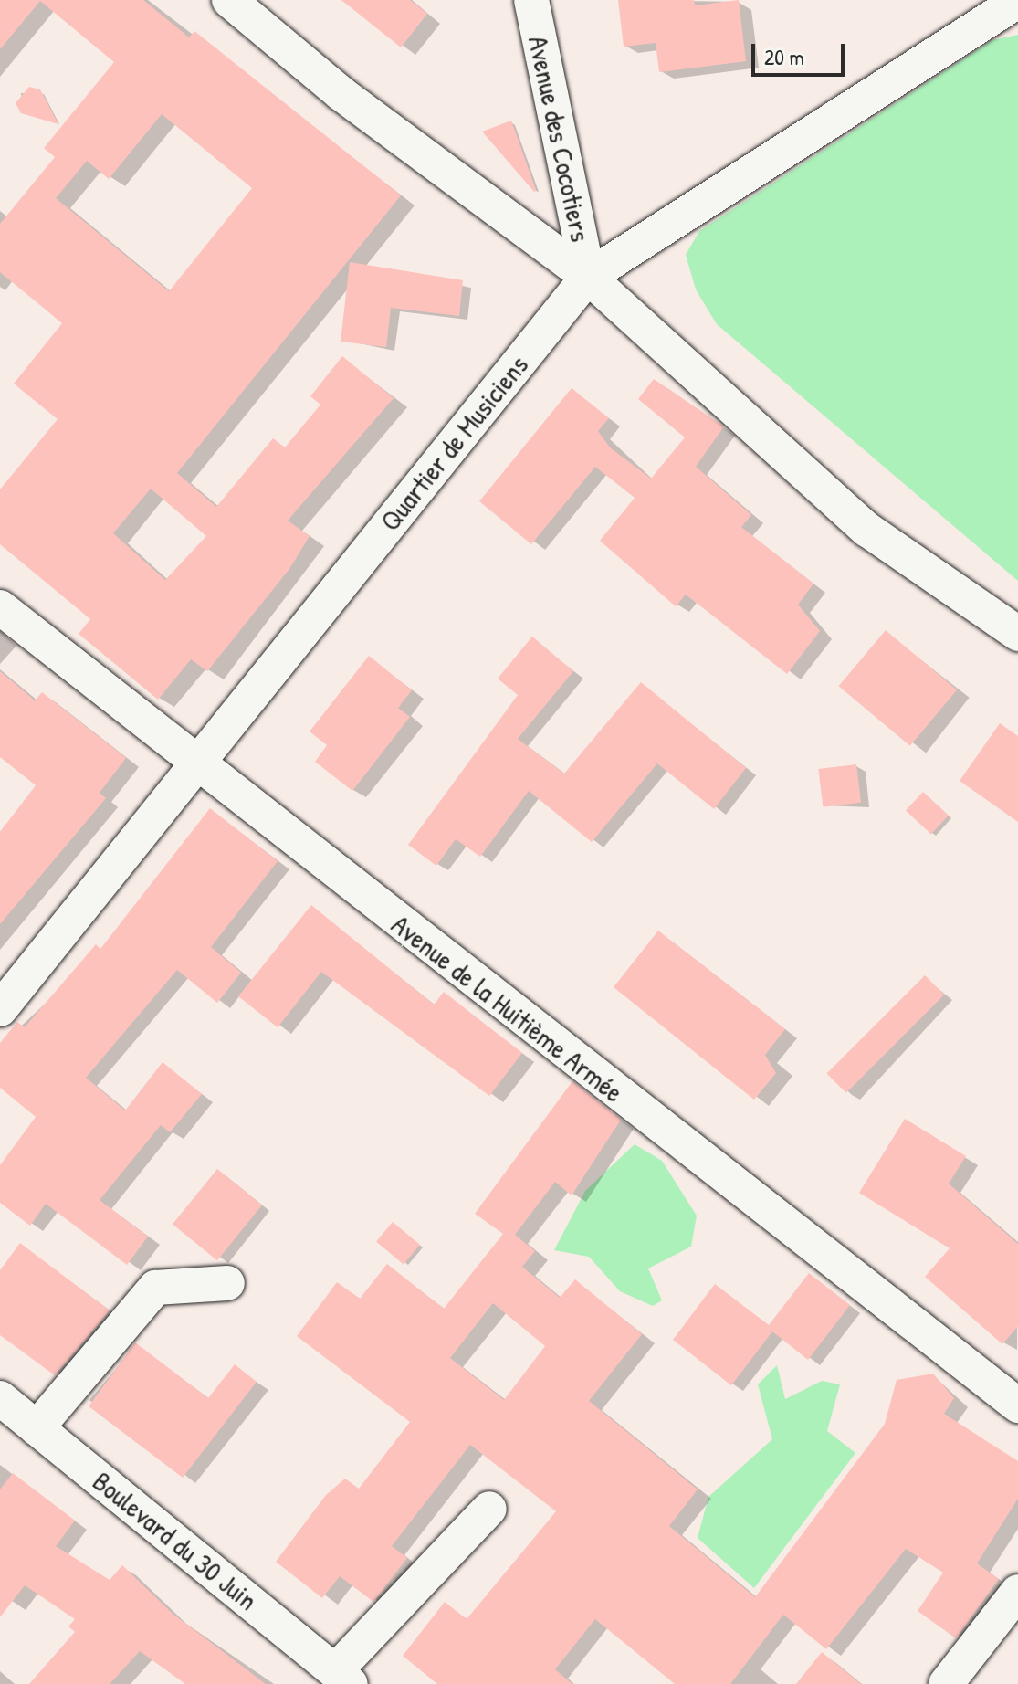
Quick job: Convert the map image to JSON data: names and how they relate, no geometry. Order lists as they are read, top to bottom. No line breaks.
{"streets":{"street":["Avenue des Cocotiers","Quartier de Musiciens","Avenue de la Huitième Armée","Boulevard du 30 Juin"]},"crossings":[["Avenue des Cocotiers","Quartier de Musiciens"],["Quartier de Musiciens","Avenue de la Huitième Armée"]],"scale_bar":"20 m"}
